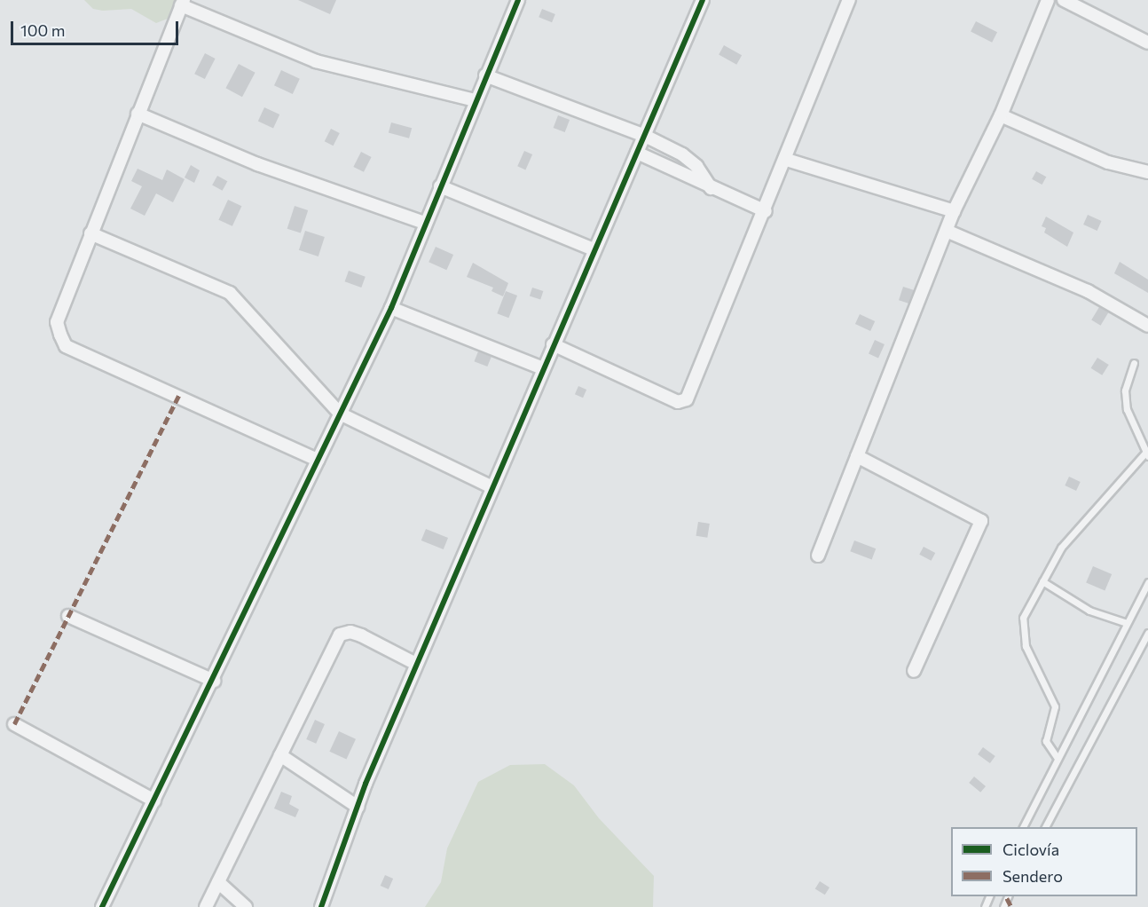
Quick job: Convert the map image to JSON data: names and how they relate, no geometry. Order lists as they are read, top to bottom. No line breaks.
{"legend":["Ciclovía","Sendero"],"scale_bar":"100 m"}
